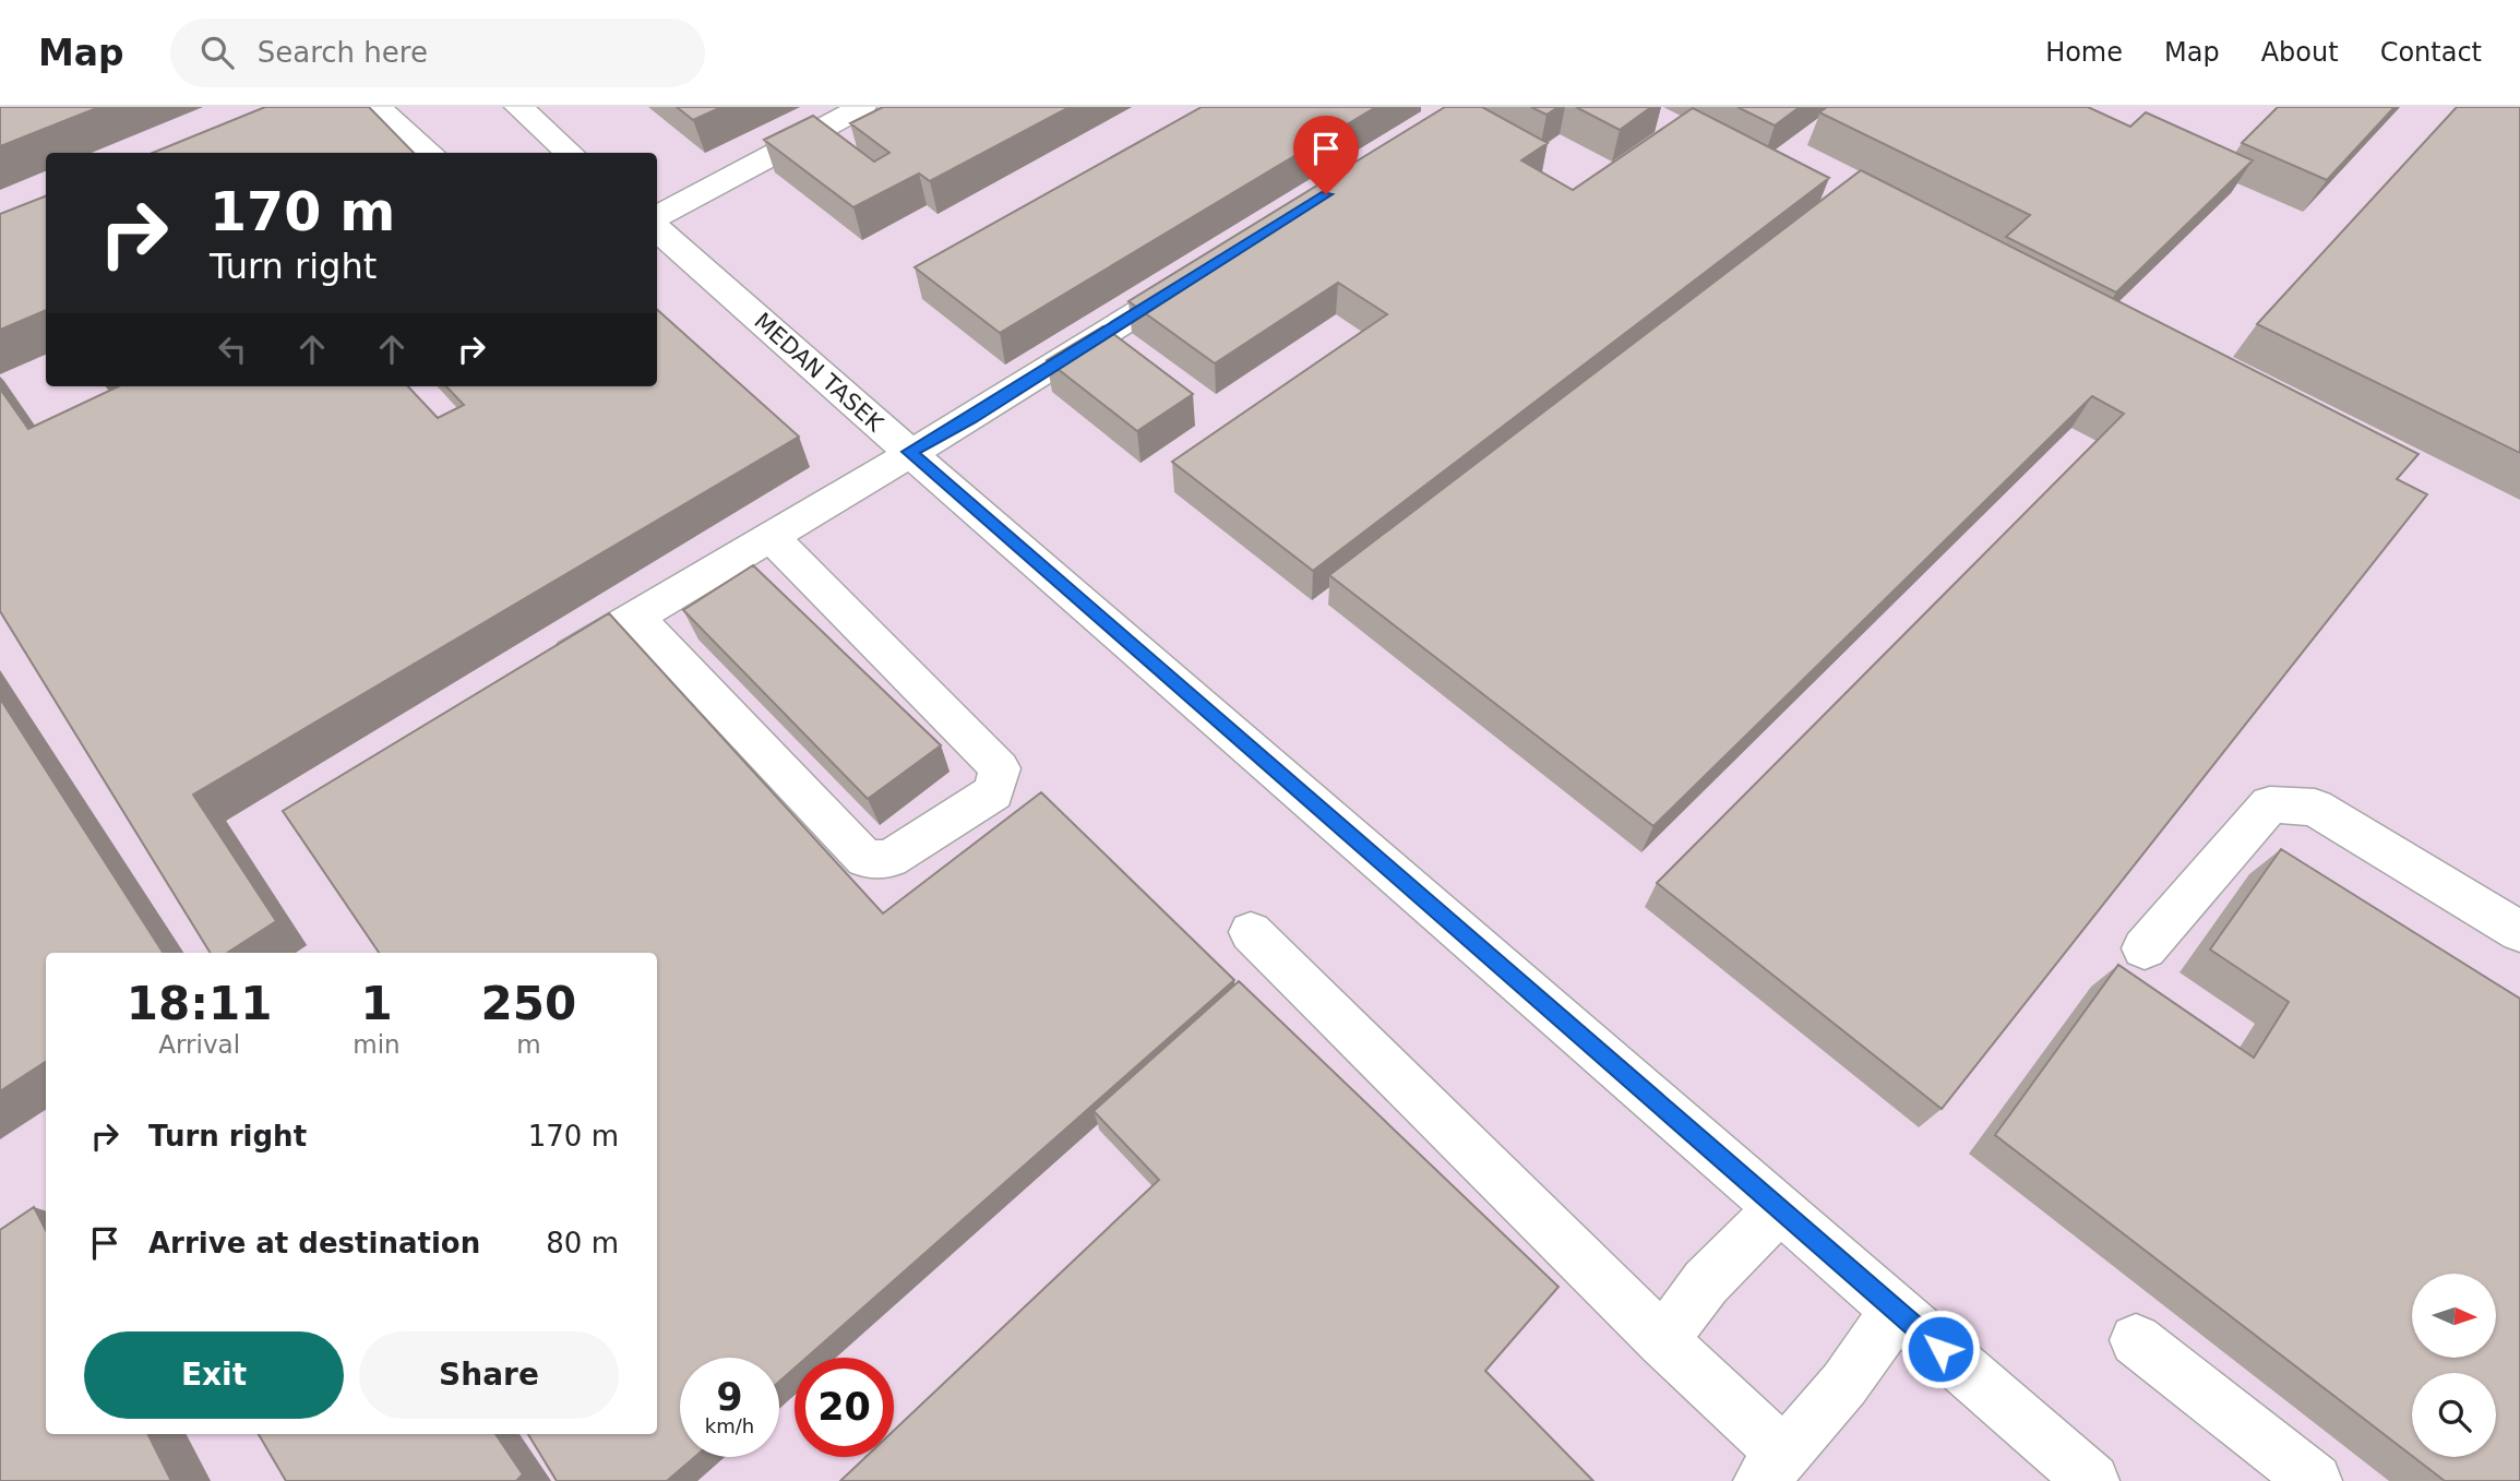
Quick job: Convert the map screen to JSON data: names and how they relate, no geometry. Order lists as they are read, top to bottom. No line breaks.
{"streets":{"lane":["MEDAN TASEK"]},"north":"right","page":{"header":"Map","search":"Search here","nav":["Home","Map","About","Contact"],"turn":["170 m","Turn right"],"eta":["18:11","Arrival","1","min","250","m"],"list":[{"name":"Turn right","value":"170 m"},{"name":"Arrive at destination","value":"80 m"}],"buttons":["Exit","Share"],"speed":"9 km/h","limit":"20"}}
